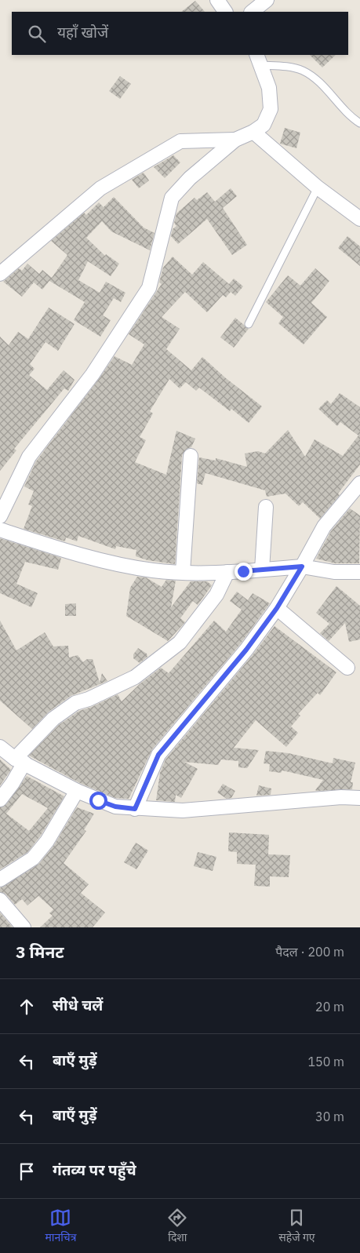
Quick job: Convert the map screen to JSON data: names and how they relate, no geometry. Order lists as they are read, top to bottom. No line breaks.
{"page":{"search":"यहाँ खोजें","heading":["3 मिनट","पैदल · 200 m"],"list":[["सीधे चलें","20 m"],["बाएँ मुड़ें","150 m"],["बाएँ मुड़ें","30 m"],"गंतव्य पर पहुँचे"],"nav":["मानचित्र","दिशा","सहेजे गए"]}}
